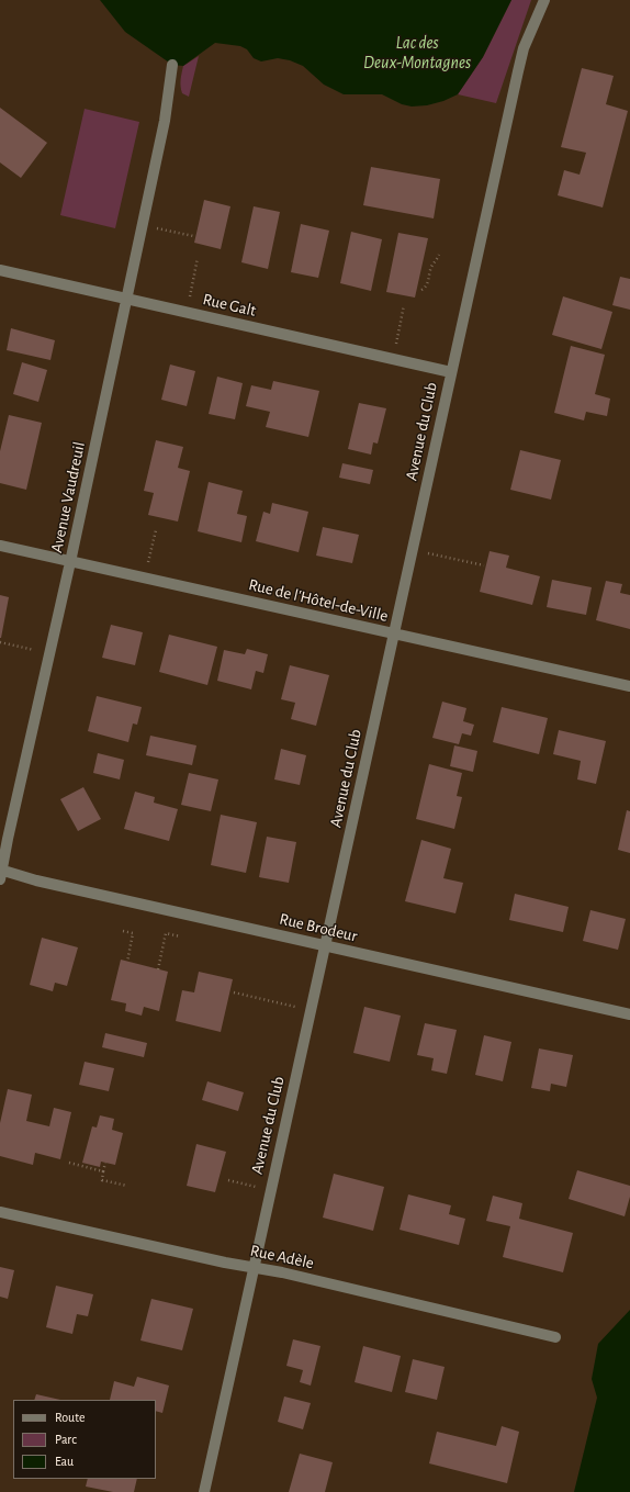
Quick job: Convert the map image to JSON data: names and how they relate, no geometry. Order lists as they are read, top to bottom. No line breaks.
{"streets":{"street":["Rue Galt","Avenue du Club","Avenue Vaudreuil","Rue de l'Hôtel-de-Ville","Rue Brodeur","Rue Adèle"]},"crossings":[["Rue Galt","Avenue du Club"],["Rue Galt","Avenue Vaudreuil"],["Avenue du Club","Rue de l'Hôtel-de-Ville"],["Avenue du Club","Rue Brodeur"],["Avenue du Club","Rue Adèle"],["Avenue Vaudreuil","Rue de l'Hôtel-de-Ville"],["Avenue Vaudreuil","Rue Brodeur"]],"water":["Lac des Deux-Montagnes"],"legend":["Route","Parc","Eau"]}
